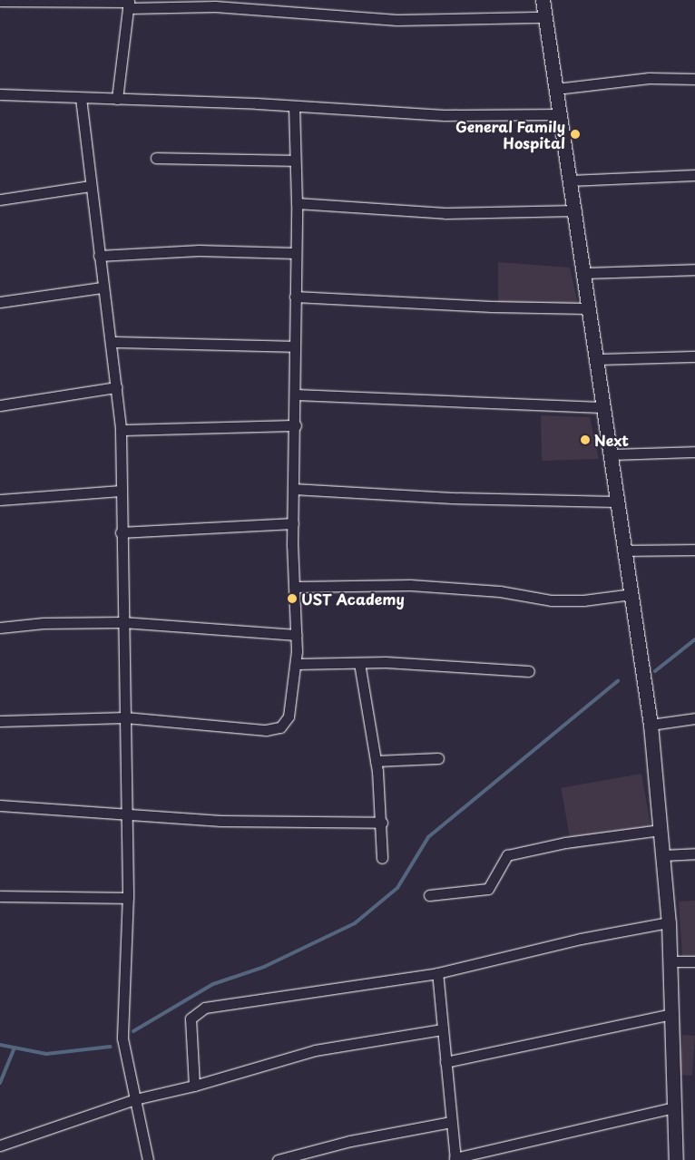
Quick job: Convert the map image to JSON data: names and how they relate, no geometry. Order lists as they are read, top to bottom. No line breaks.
{"places":["General Family Hospital","Next","UST Academy"]}
